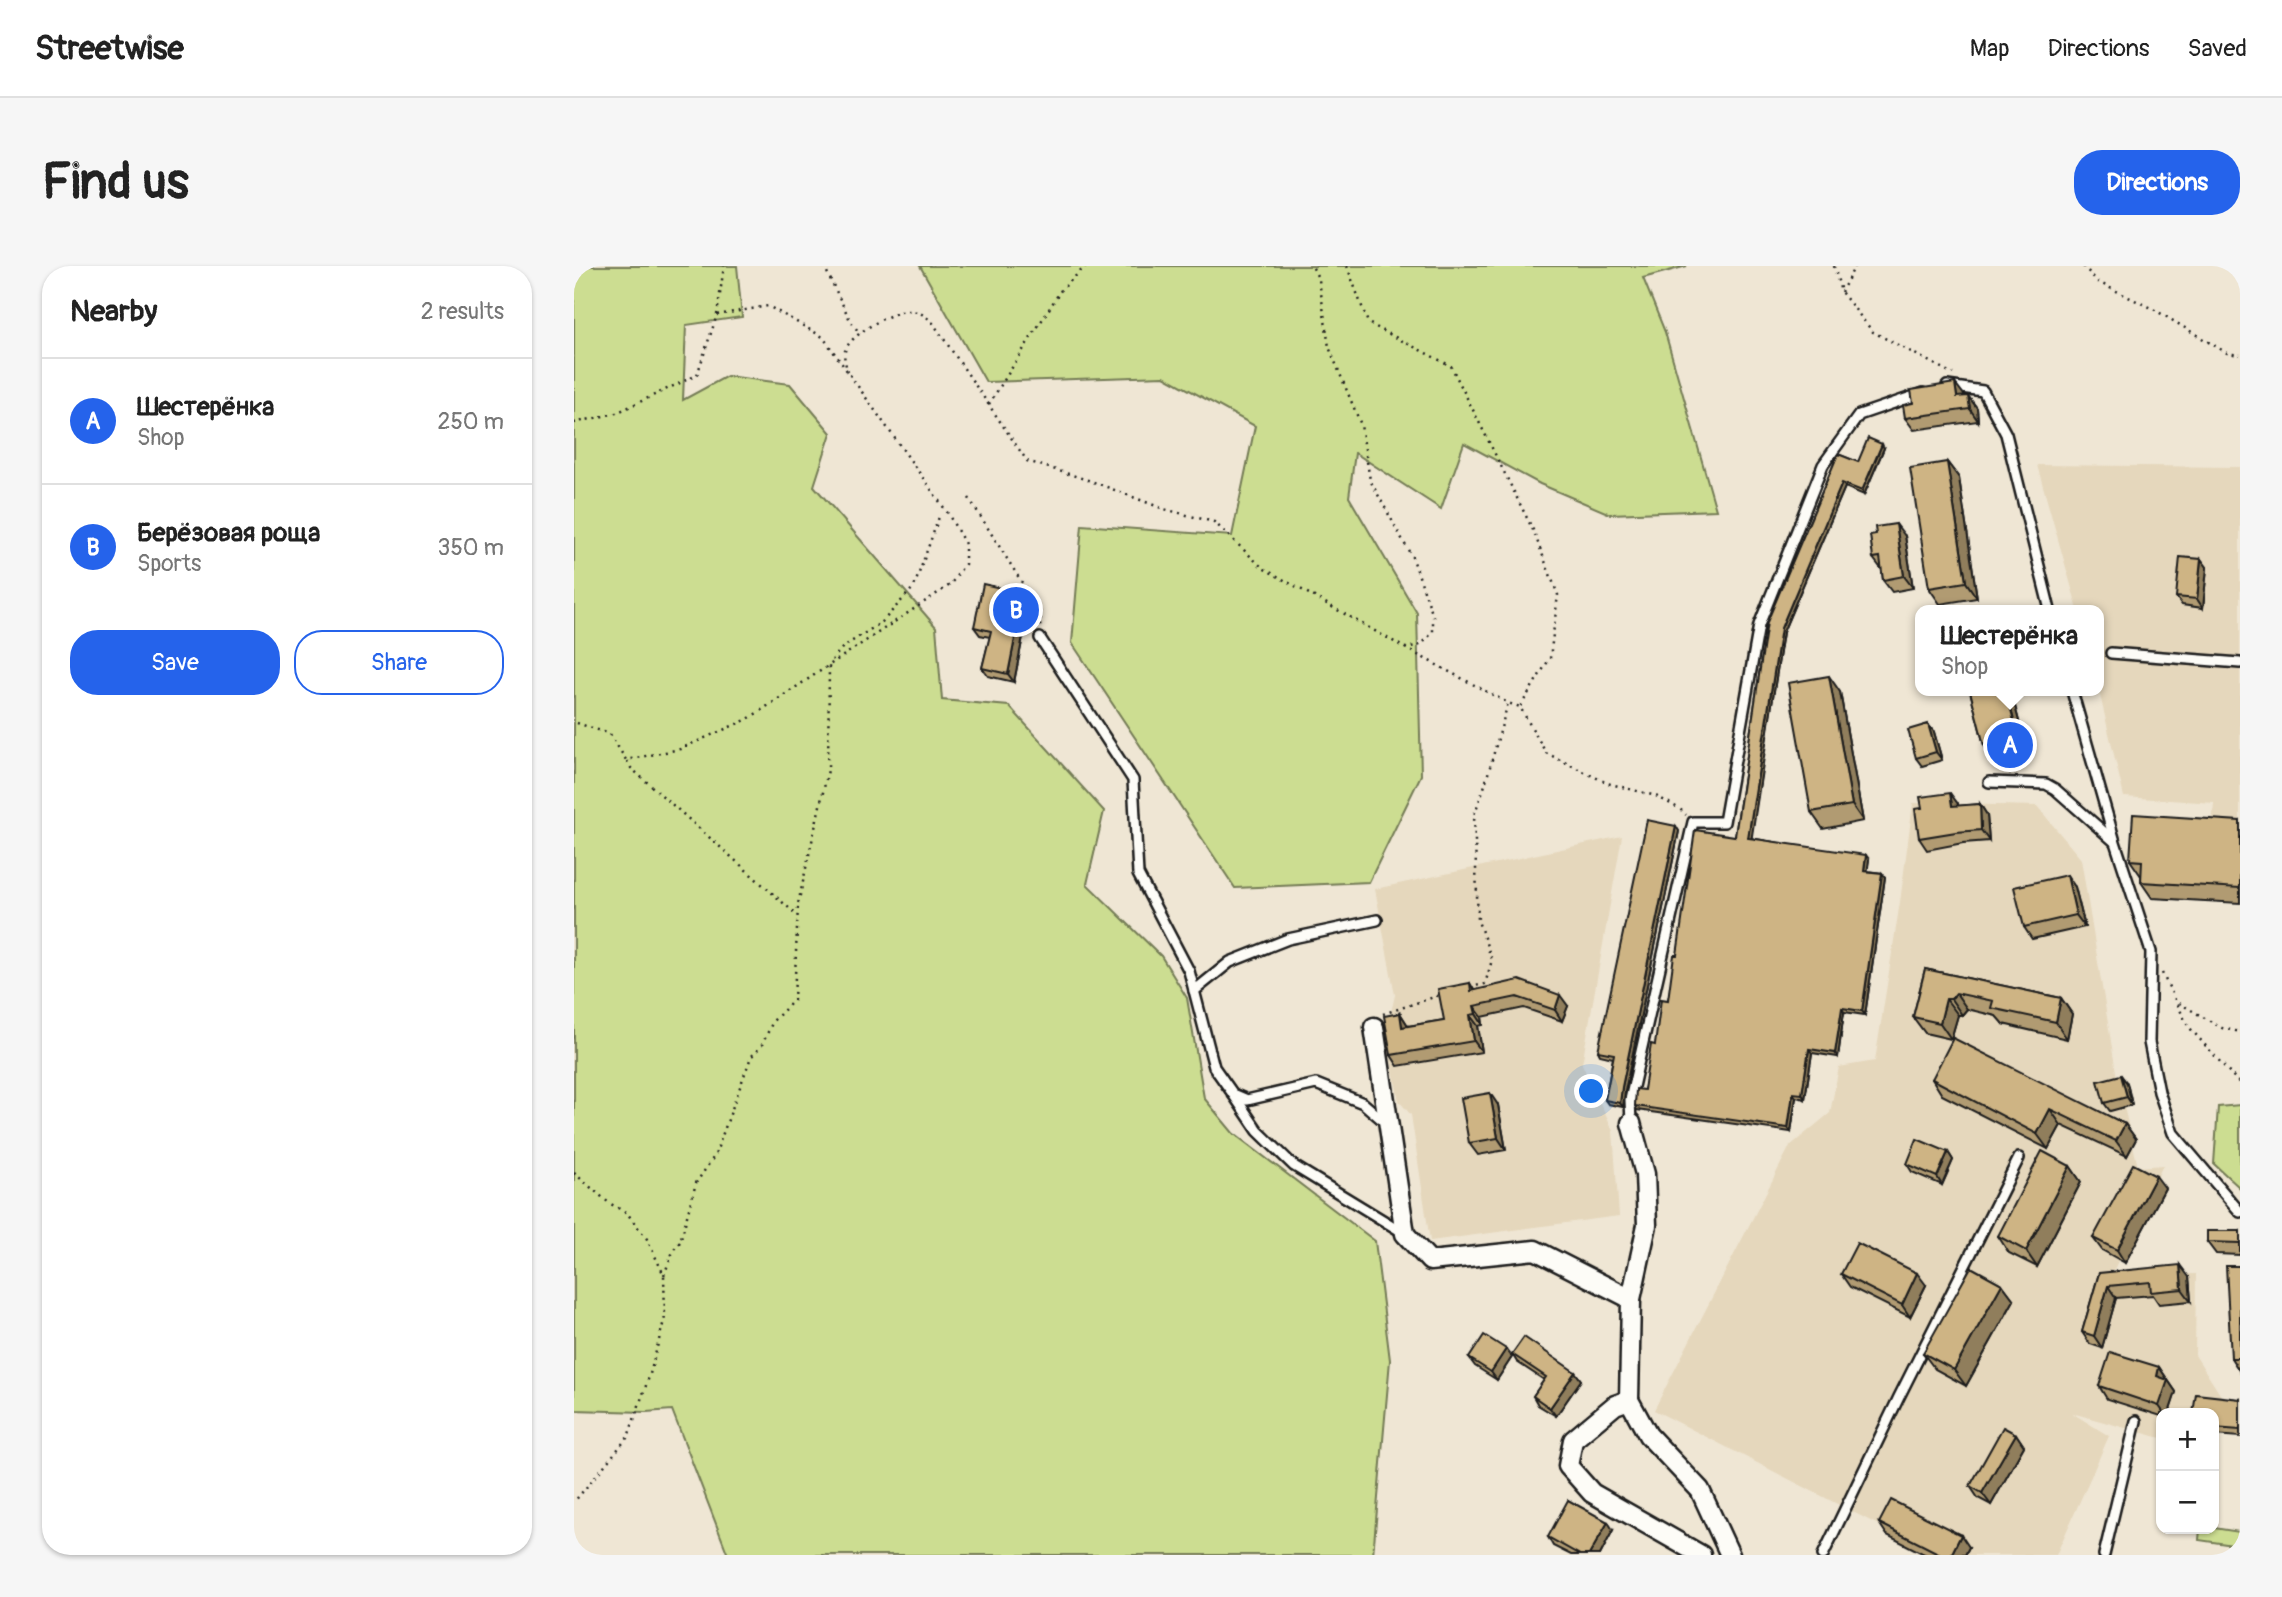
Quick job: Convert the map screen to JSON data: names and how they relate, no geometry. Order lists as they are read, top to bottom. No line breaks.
{"page":{"header":"Streetwise","nav":["Map","Directions","Saved"],"buttons":["Directions",["Save","Share"]],"title":"Find us","heading":["Nearby","2 results"],"list":[{"mark":"A","name":"Шестерёнка","note":"Shop","value":"250 m"},{"mark":"B","name":"Берёзовая роща","note":"Sports","value":"350 m"}],"pins":["B","A"],"popup":["Шестерёнка","Shop"],"map_buttons":["+","−"]}}
